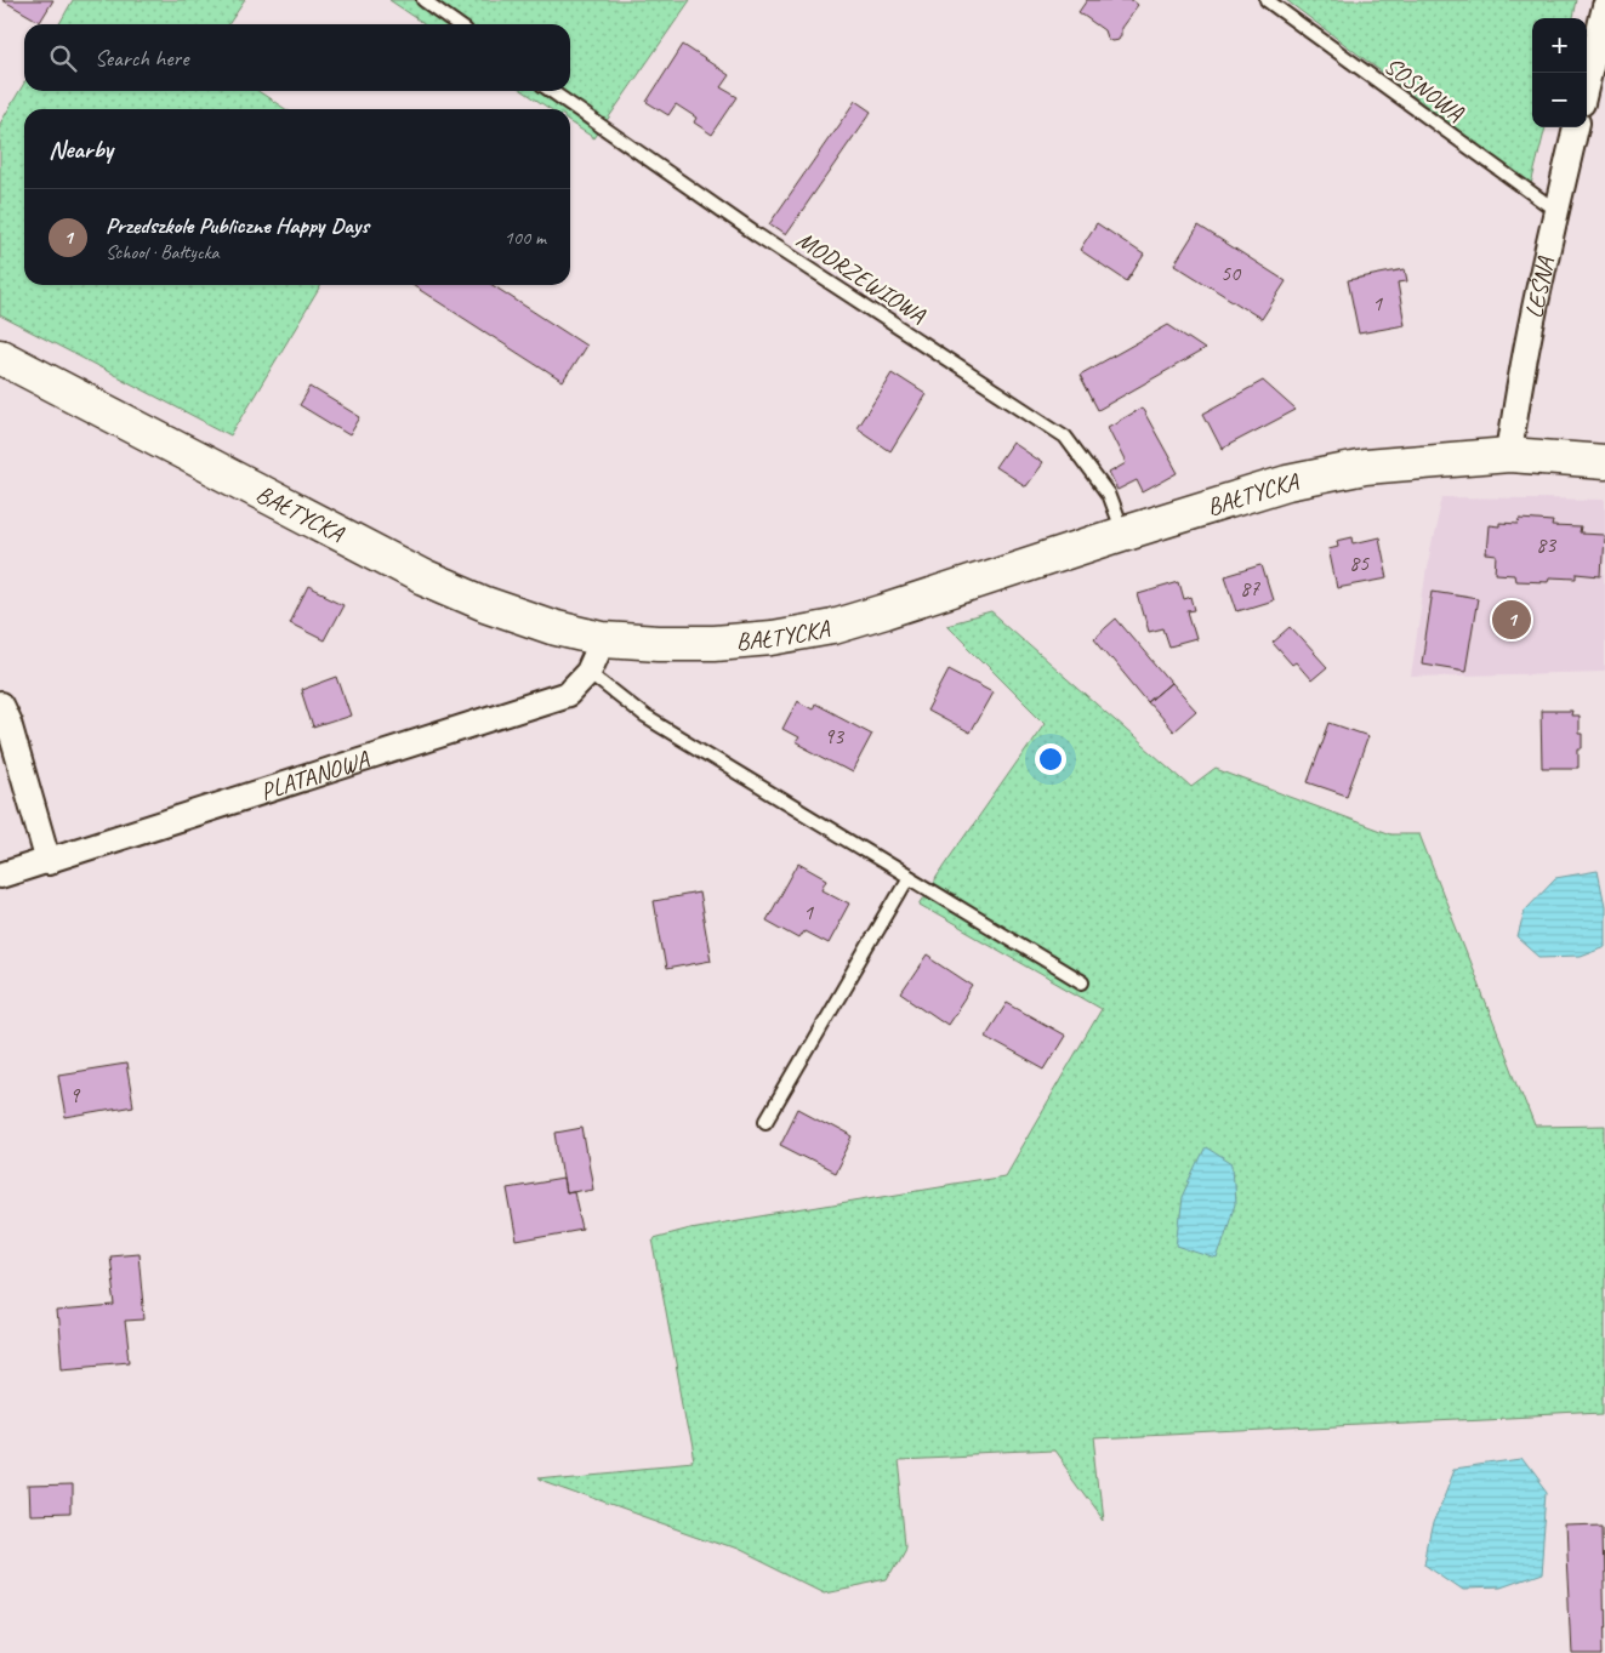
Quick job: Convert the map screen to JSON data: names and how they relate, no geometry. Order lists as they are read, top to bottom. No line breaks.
{"streets":{"street":["LEŚNA","BAŁTYCKA","PLATANOWA"],"lane":["SOSNOWA","MODRZEWIOWA"]},"crossings":[["SOSNOWA","LEŚNA"],["MODRZEWIOWA","BAŁTYCKA"],["LEŚNA","BAŁTYCKA"],["BAŁTYCKA","PLATANOWA"]],"house_numbers":["50","1","83","85","87","93","1","9"],"page":{"map_buttons":["+","−"],"search":"Search here","heading":"Nearby","list":[{"mark":"1","name":"Przedszkole Publiczne Happy Days","note":"School · Bałtycka","value":"100 m"}],"pins":"1"}}
